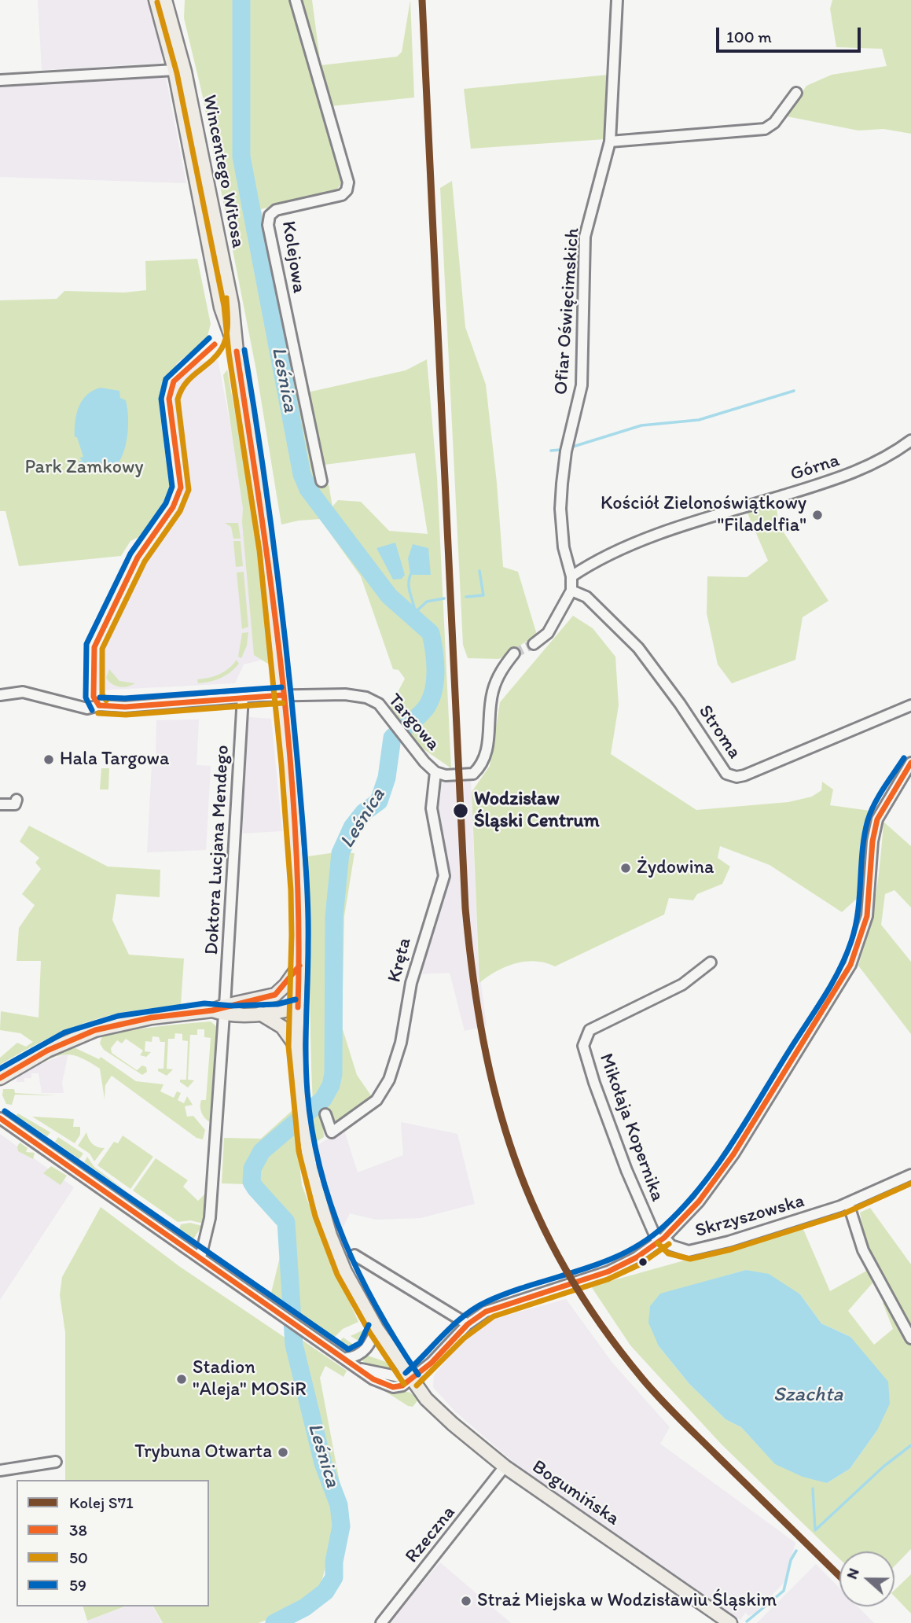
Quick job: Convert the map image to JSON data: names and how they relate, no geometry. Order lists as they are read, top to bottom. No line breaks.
{"streets":{"main road":["Wincentego Witosa","Bogumińska"],"street":["Kolejowa","Ofiar Oświęcimskich","Górna","Targowa","Stroma","Doktora Lucjana Mendego","Kręta","Mikołaja Kopernika","Skrzyszowska","Rzeczna"]},"crossings":[["Wincentego Witosa","Targowa"],["Wincentego Witosa","Mikołaja Kopernika"],["Wincentego Witosa","Bogumińska"],["Ofiar Oświęcimskich","Górna"],["Ofiar Oświęcimskich","Stroma"],["Targowa","Doktora Lucjana Mendego"],["Targowa","Kręta"],["Mikołaja Kopernika","Skrzyszowska"],["Mikołaja Kopernika","Bogumińska"],["Bogumińska","Rzeczna"]],"water":["Leśnica","Szachta"],"parks":["Park Zamkowy"],"places":["Kościół Zielonoświątkowy \"Filadelfia\"","Hala Targowa","Wodzisław Śląski Centrum","Żydowina","Stadion \"Aleja\" MOSiR","Trybuna Otwarta","Straż Miejska w Wodzisławiu Śląskim"],"lines":["rail line S71","transit line 50","transit line 59","transit line 38"],"legend":["Kolej S71","38","50","59"],"scale_bar":"100 m","north":"left"}
